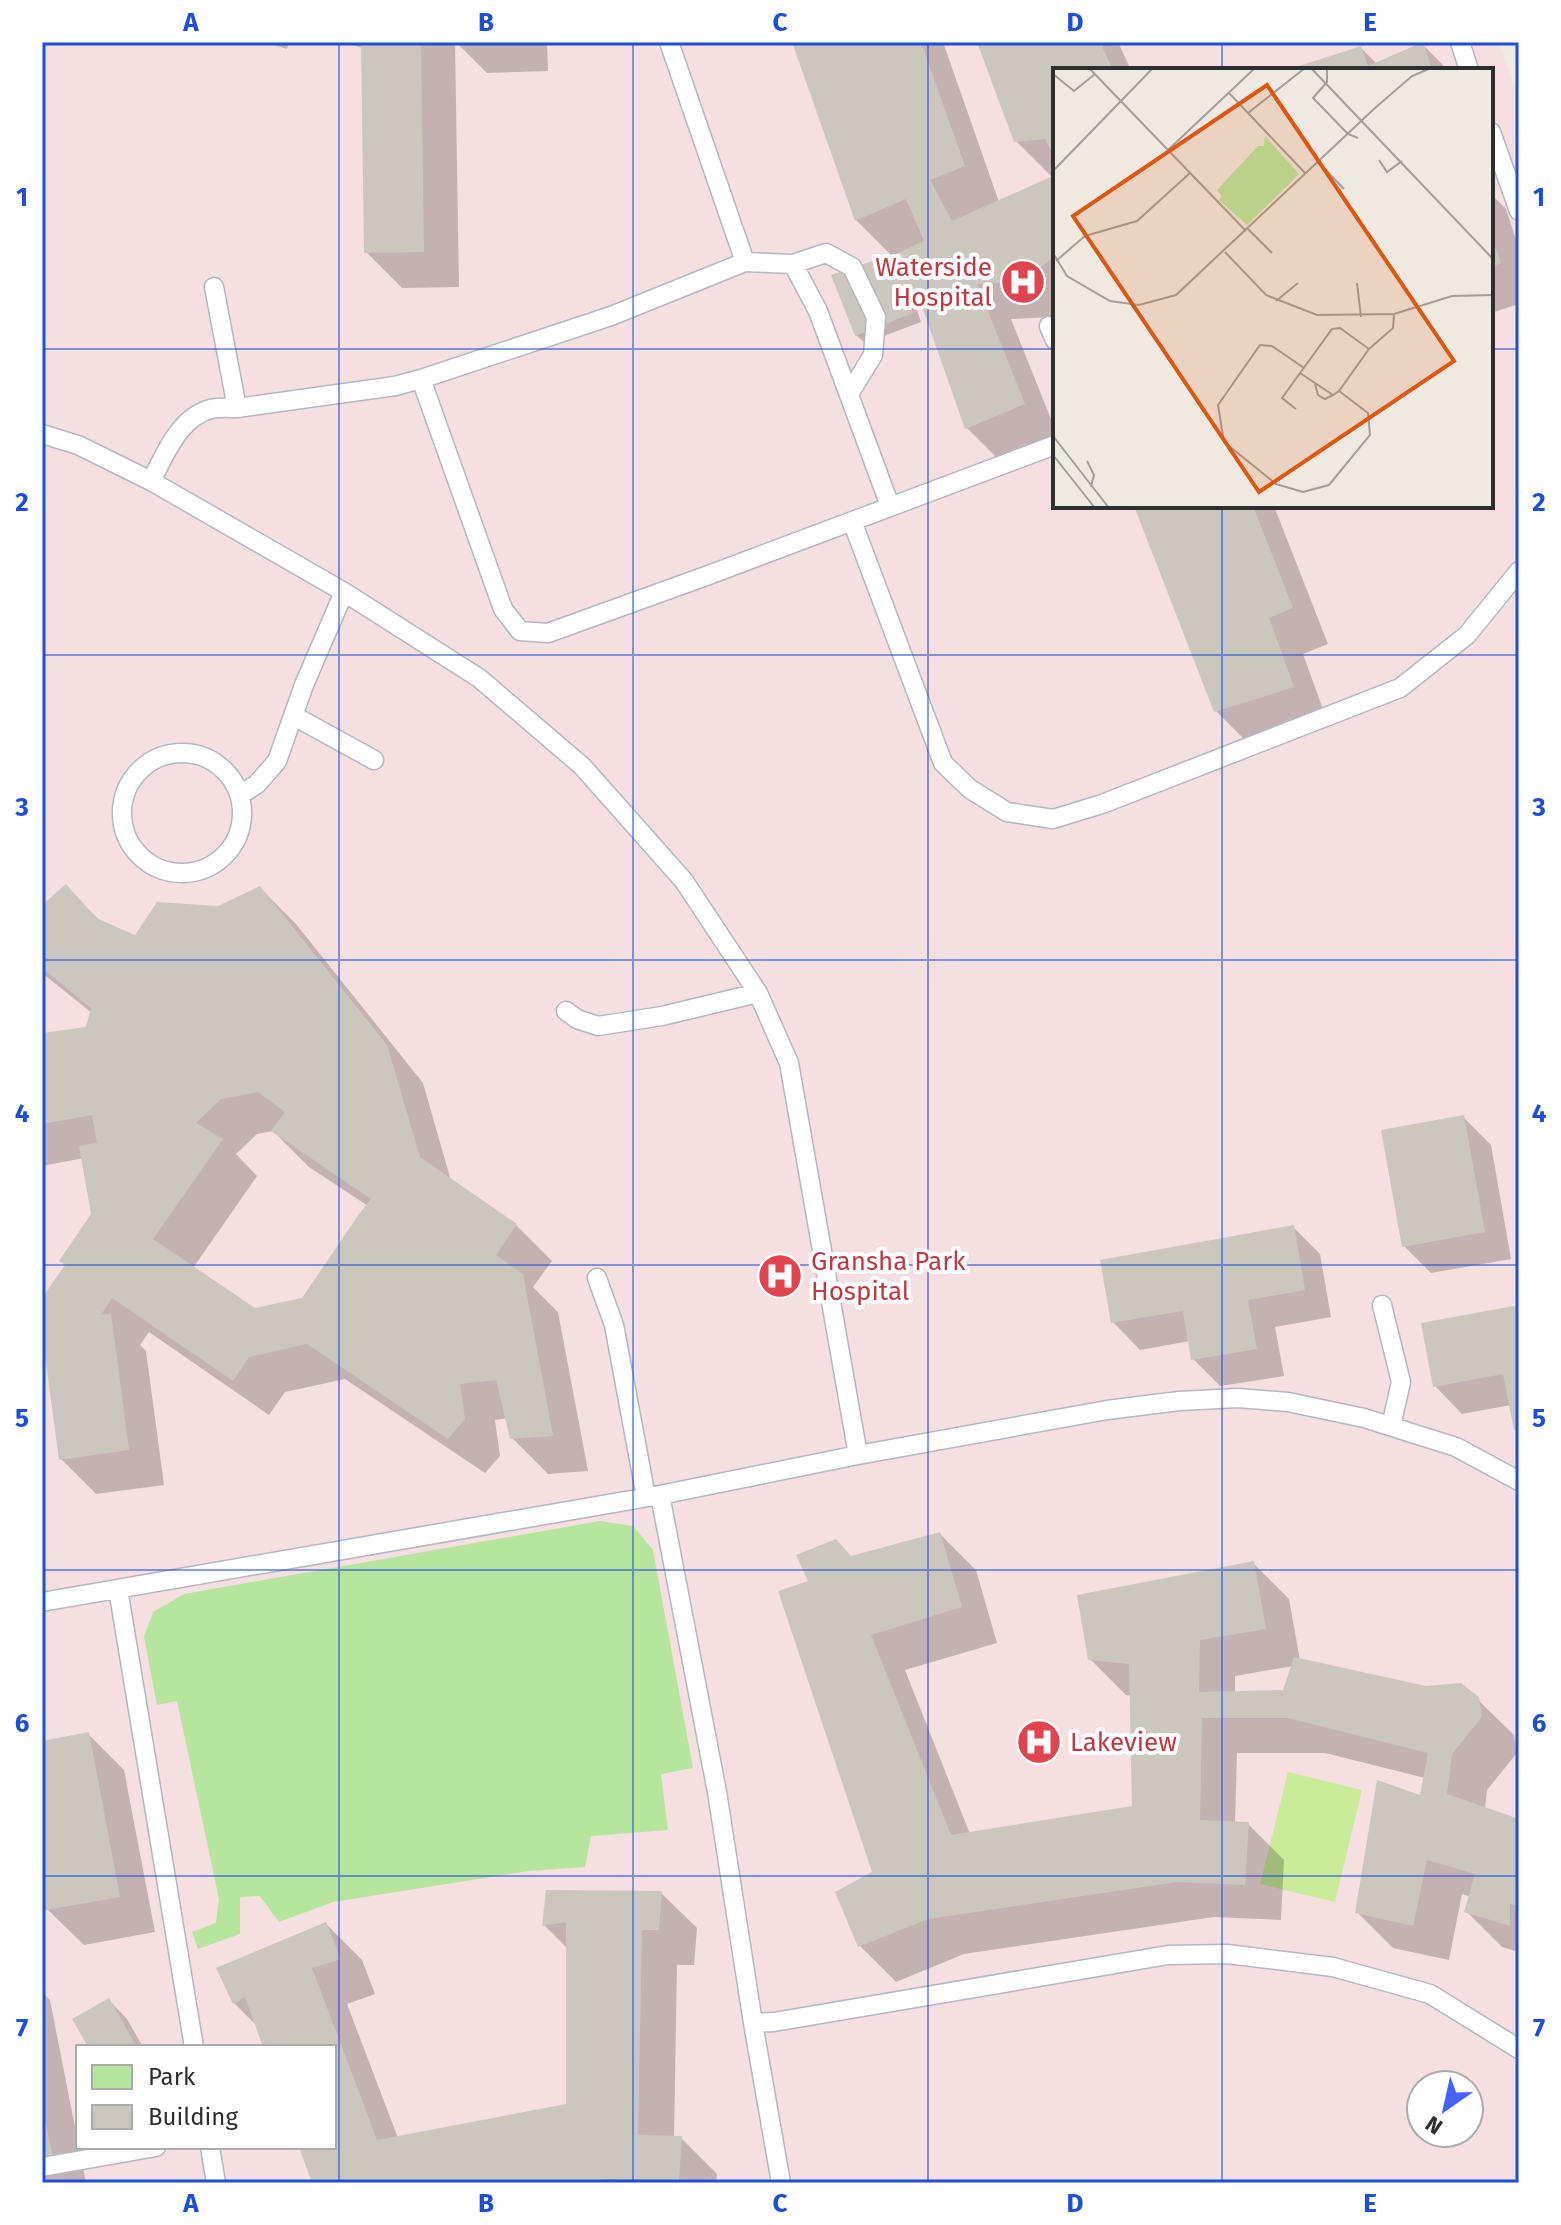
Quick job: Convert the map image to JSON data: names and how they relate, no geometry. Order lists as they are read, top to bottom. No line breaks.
{"places":{"hospital":["Waterside Hospital","Gransha Park Hospital","Lakeview"]},"legend":["Park","Building"],"north":"bottom left","grid":{"columns":["A","B","C","D","E"],"rows":["1","2","3","4","5","6","7"]}}
